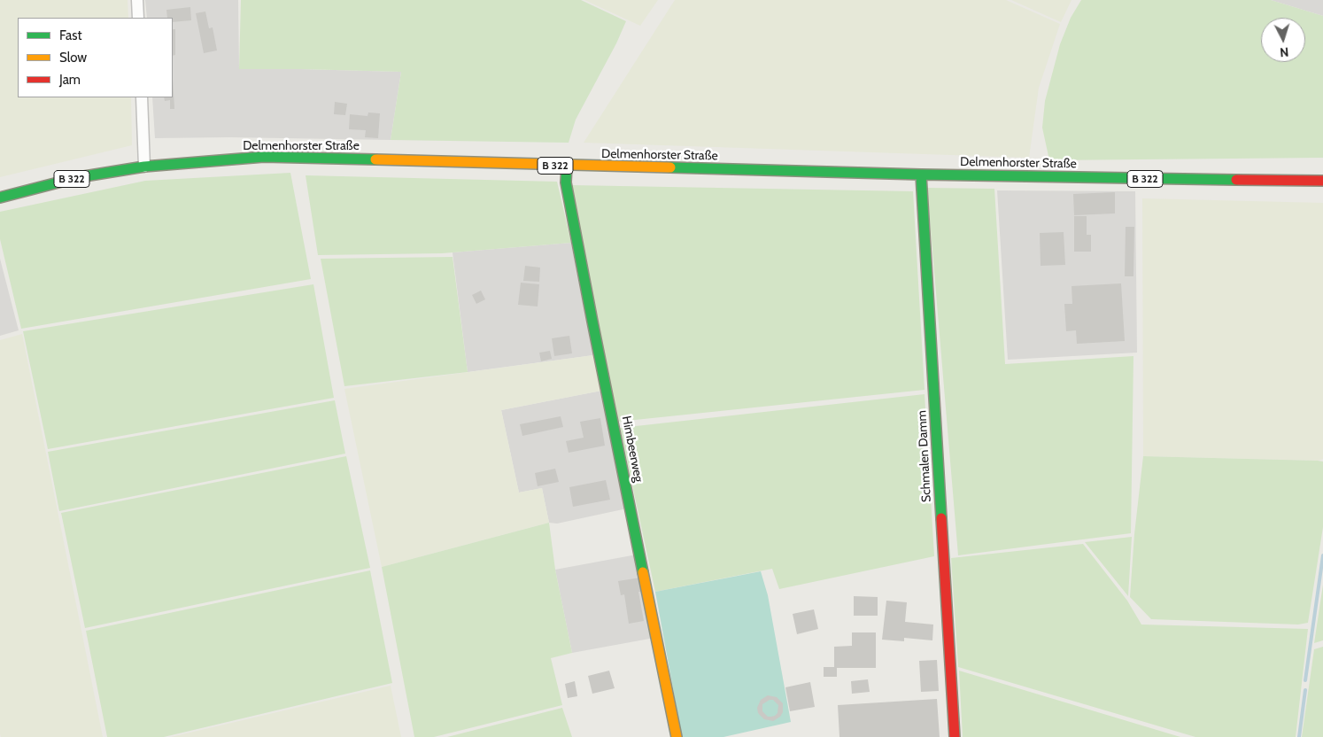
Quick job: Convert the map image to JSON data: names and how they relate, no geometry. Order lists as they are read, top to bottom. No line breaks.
{"streets":{"main road":["Delmenhorster Straße","B 322","Himbeerweg","Schmalen Damm"]},"crossings":[["Delmenhorster Straße","Himbeerweg"],["Delmenhorster Straße","Schmalen Damm"]],"legend":["Fast","Slow","Jam"],"north":"bottom"}
